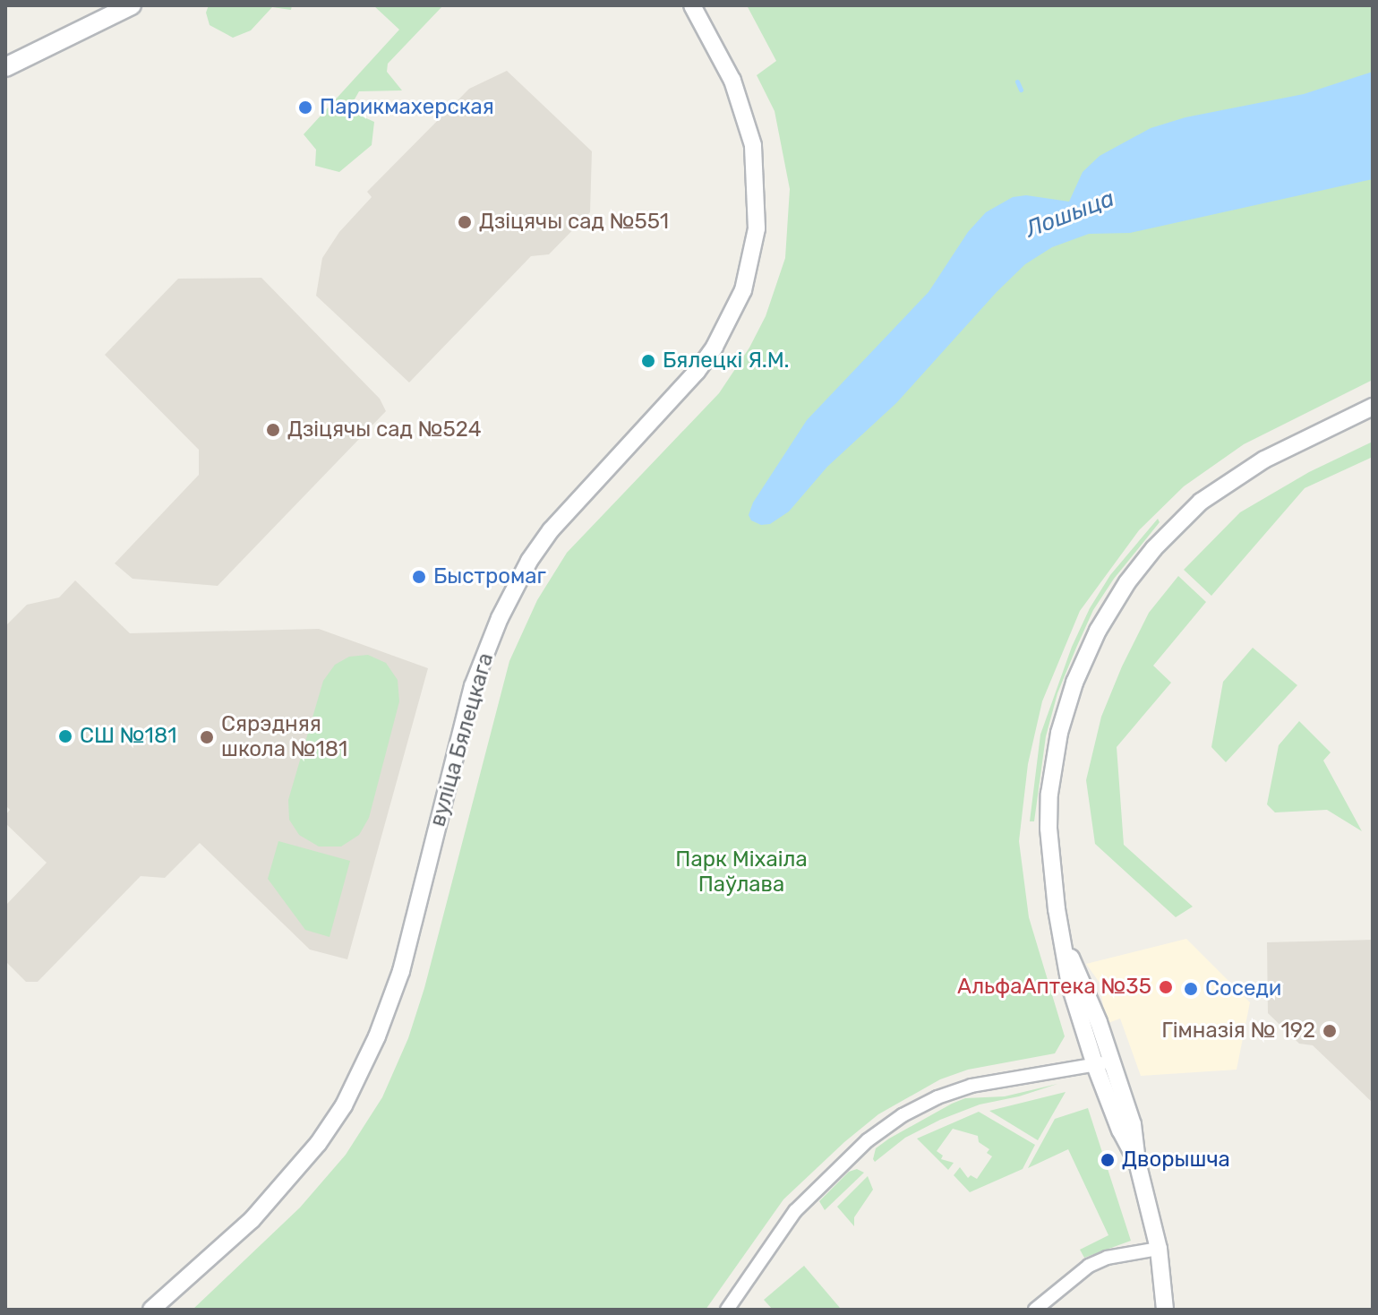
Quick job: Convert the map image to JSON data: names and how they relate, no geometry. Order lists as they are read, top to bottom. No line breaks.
{"streets":{"street":["вуліца Бялецкага"]},"water":["Лошыца"],"parks":["Парк Міхаіла Паўлава"],"places":["Парикмахерская","Дзіцячы сад №551","Бялецкі Я.М.","Дзіцячы сад №524","Быстромаг","СШ №181","Сярэдняя школа №181","АльфаАптека №35","Соседи","Гімназія № 192","Дворышча"]}
